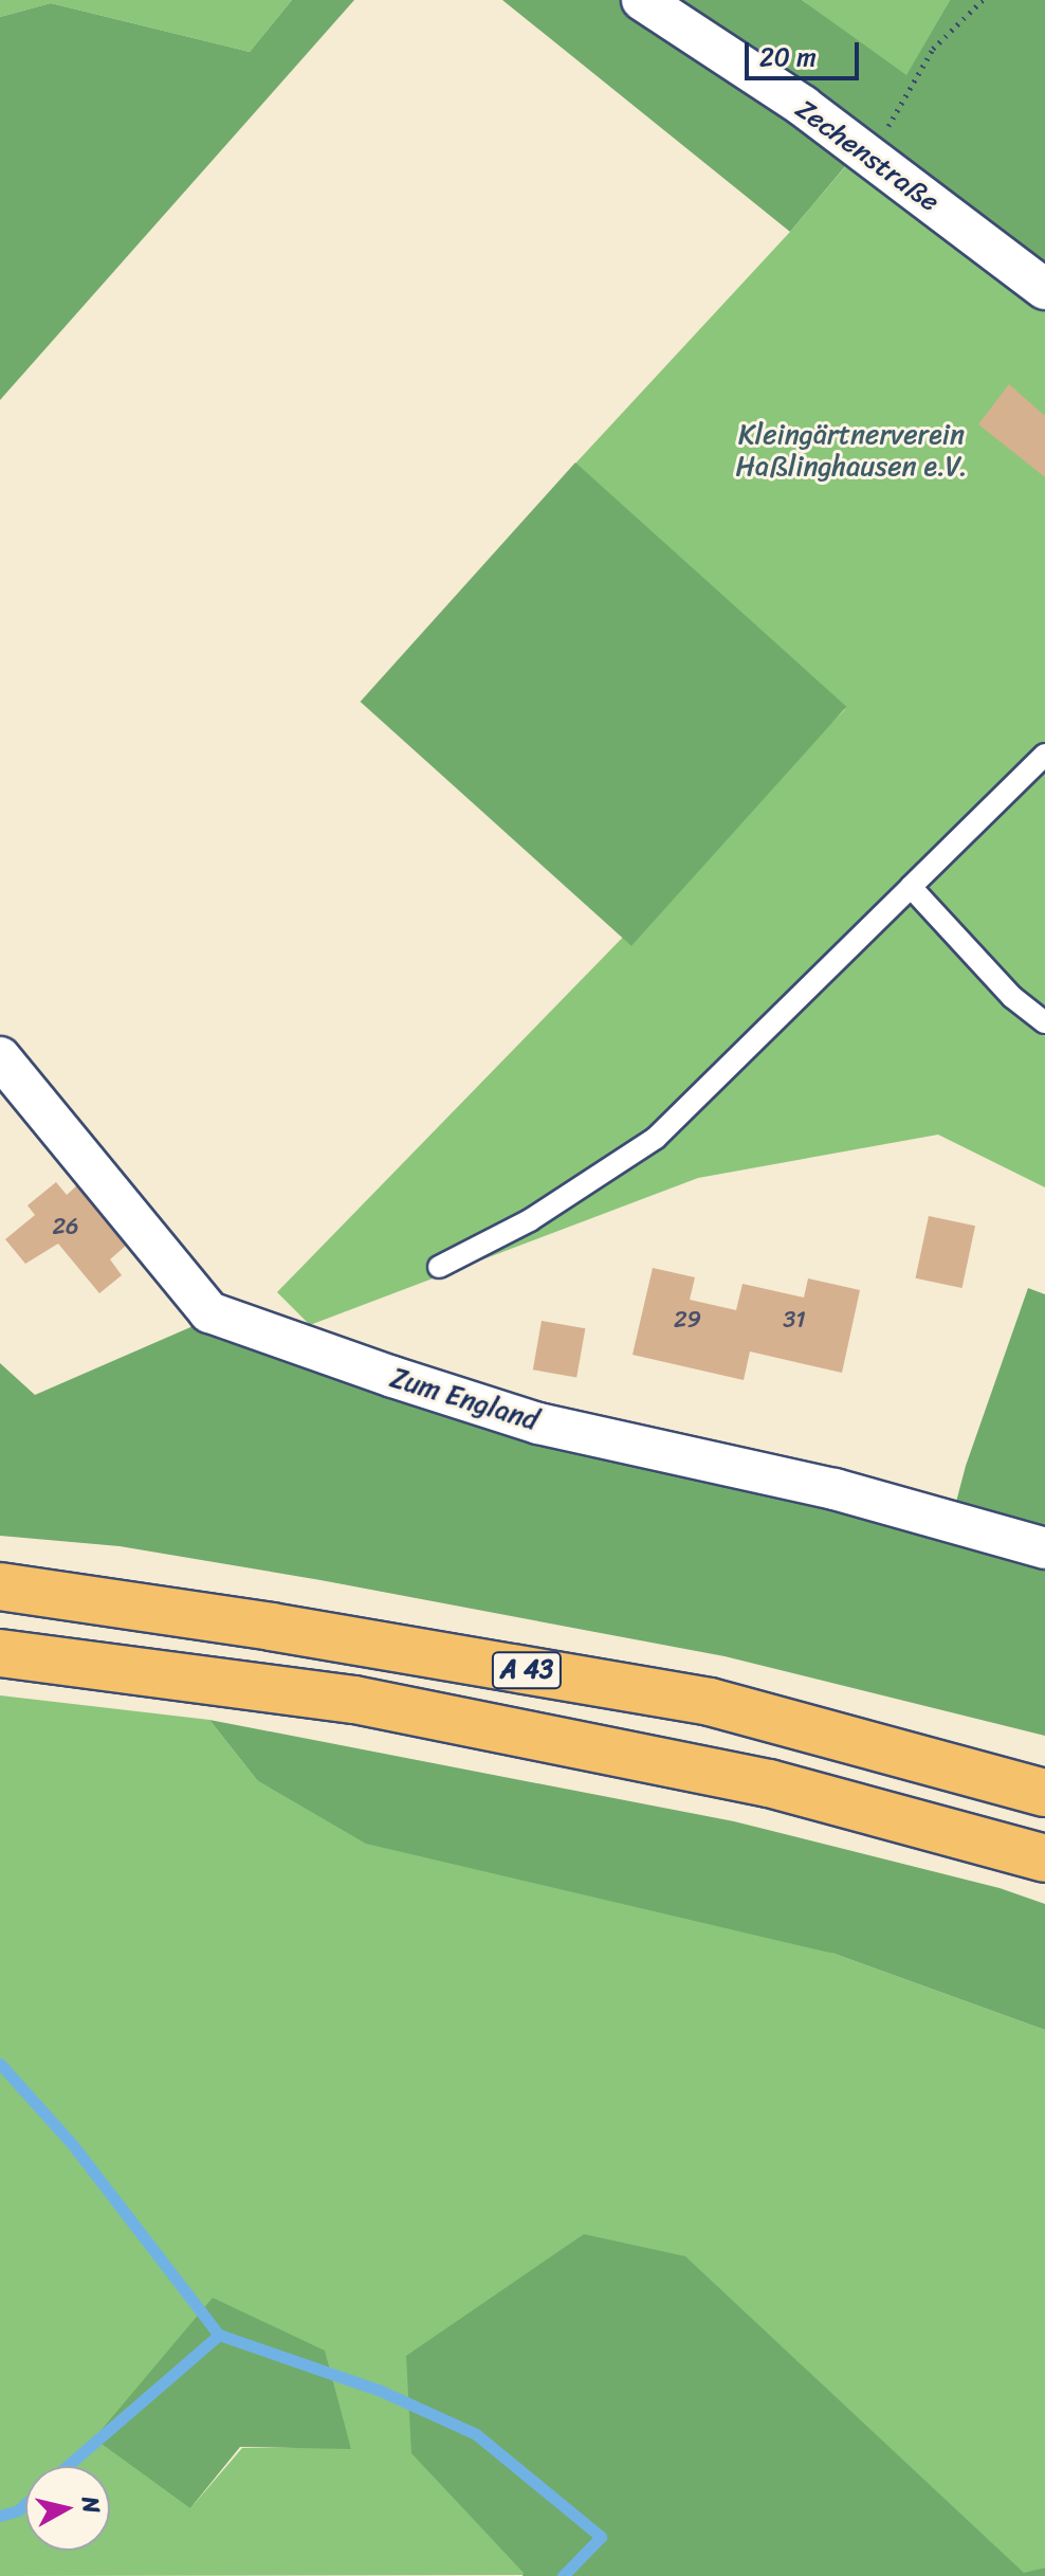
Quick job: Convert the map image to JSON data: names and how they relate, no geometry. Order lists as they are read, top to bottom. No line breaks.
{"streets":{"highway":["A 43"],"street":["Zechenstraße","Zum England"]},"parks":["Kleingärtnerverein Haßlinghausen e.V."],"house_numbers":["26","29","31"],"scale_bar":"20 m","north":"right"}
